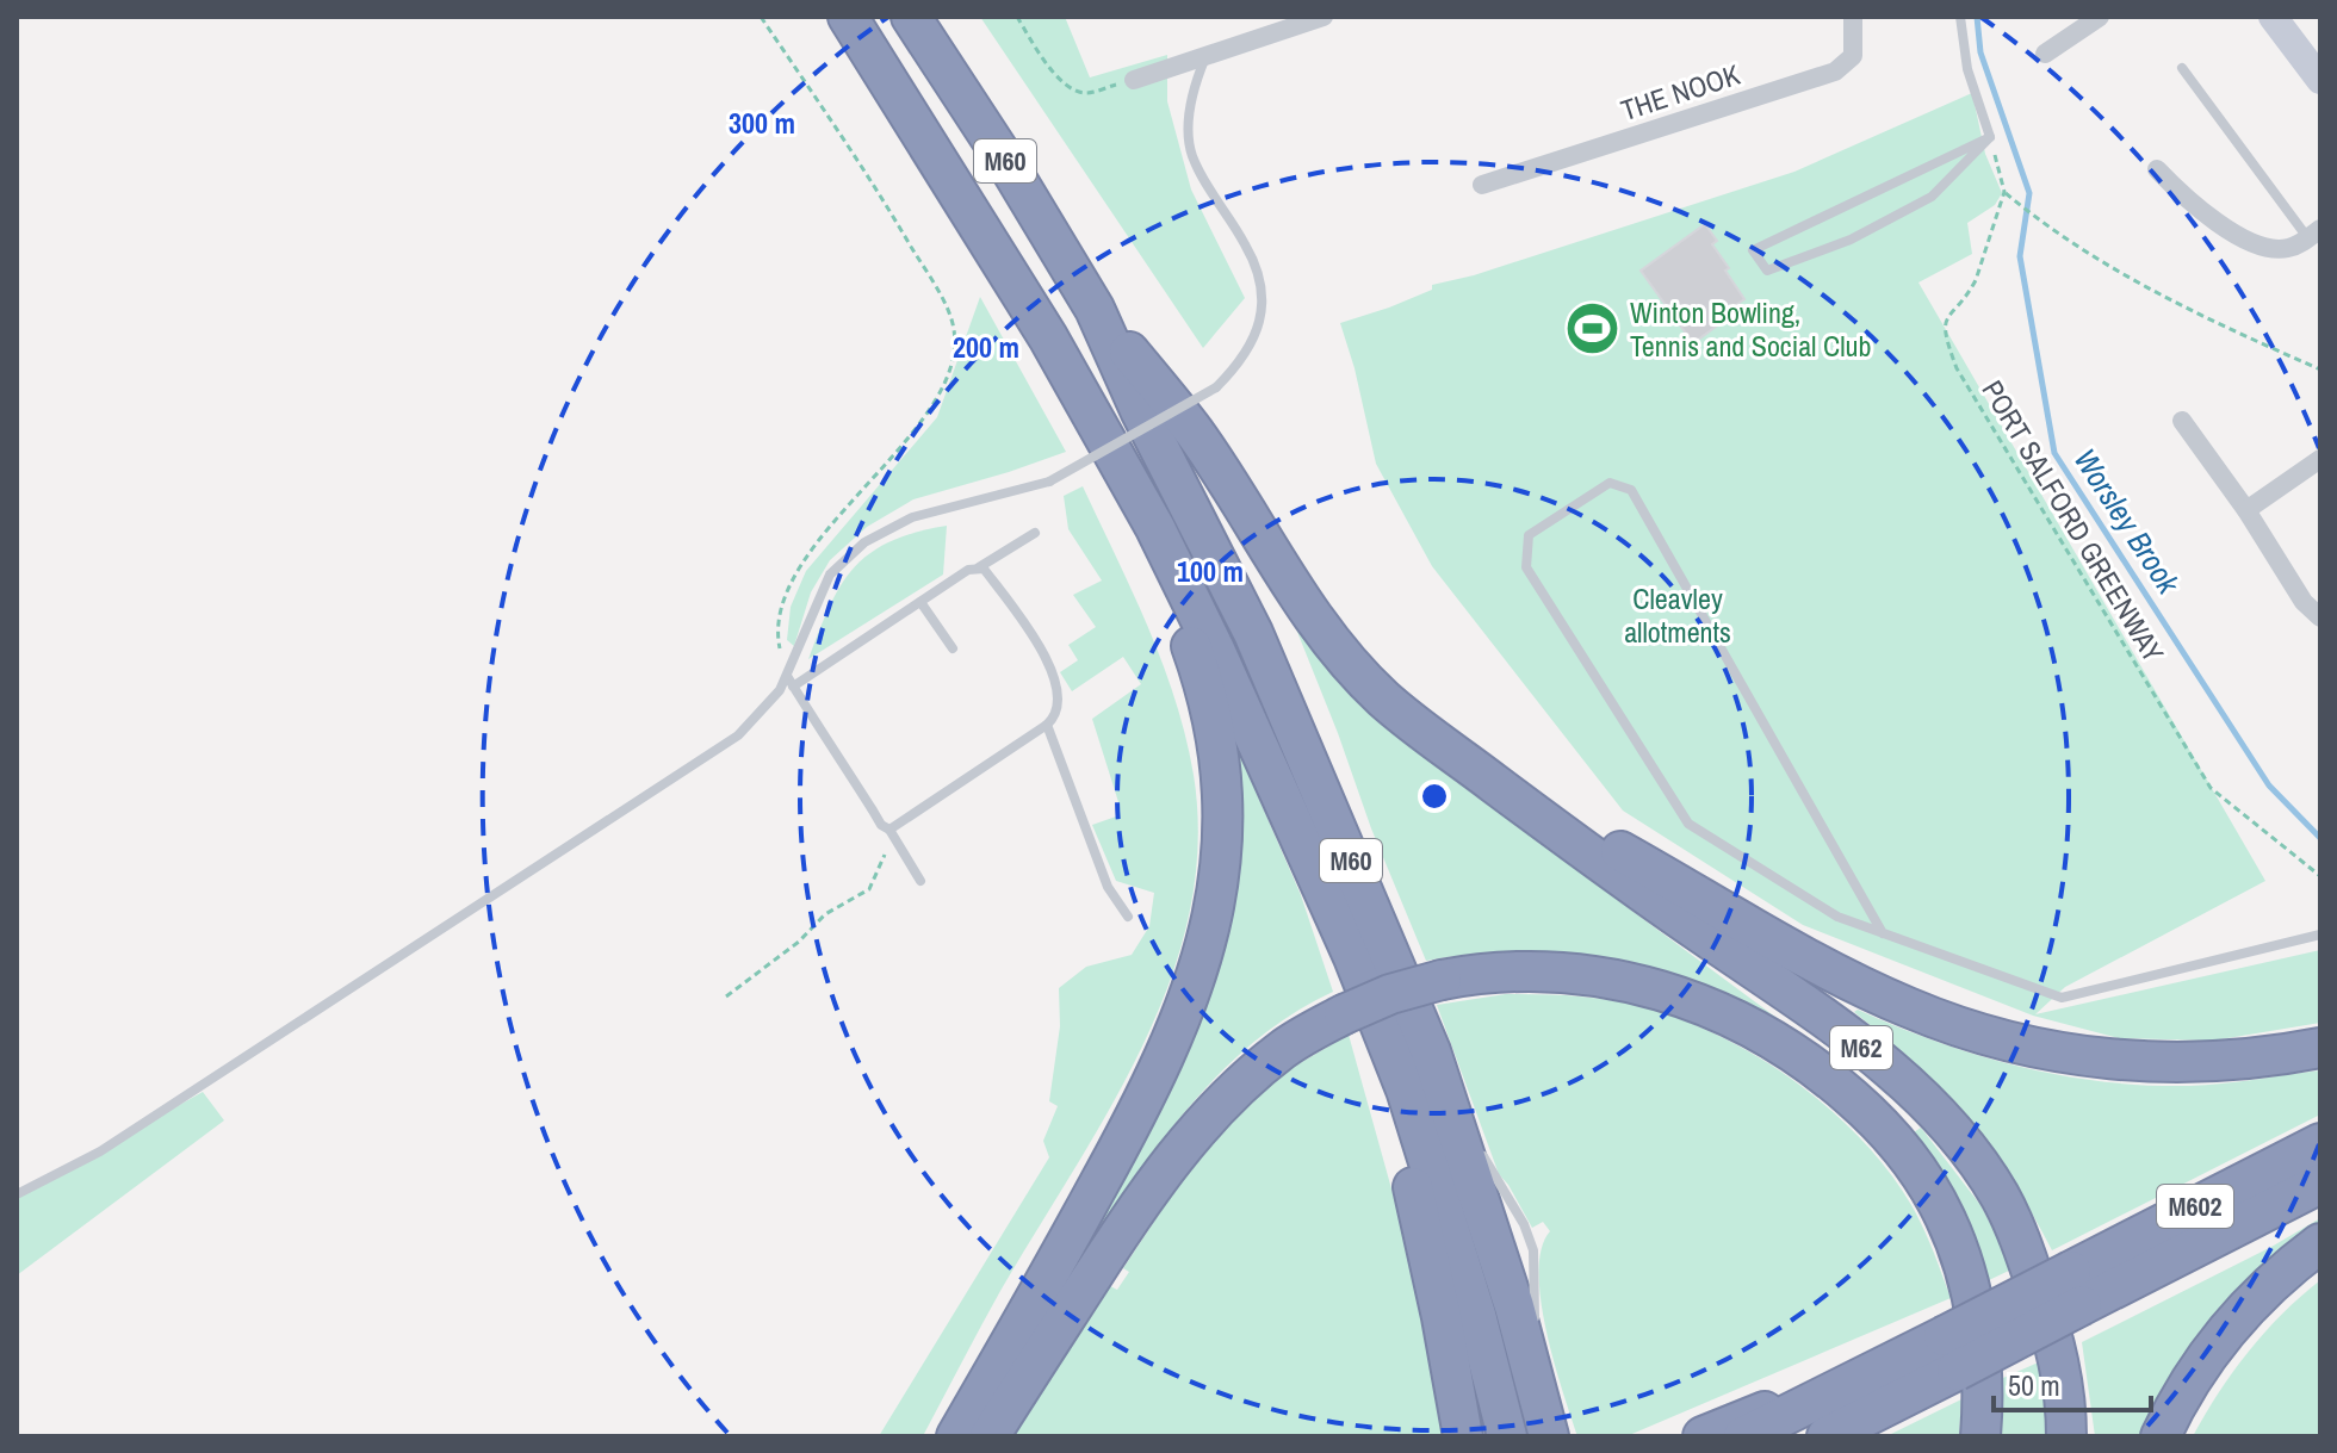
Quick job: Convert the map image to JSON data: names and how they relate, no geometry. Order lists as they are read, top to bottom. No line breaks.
{"streets":{"highway":["M60","M62","M602"],"street":["THE NOOK"],"path":["PORT SALFORD GREENWAY"]},"crossings":[["M60","M62"]],"water":["Worsley Brook"],"parks":["Cleavley allotments"],"places":{"sports":["Winton Bowling, Tennis and Social Club"]},"scale_bar":"50 m","rings":["300 m","200 m","100 m"]}
